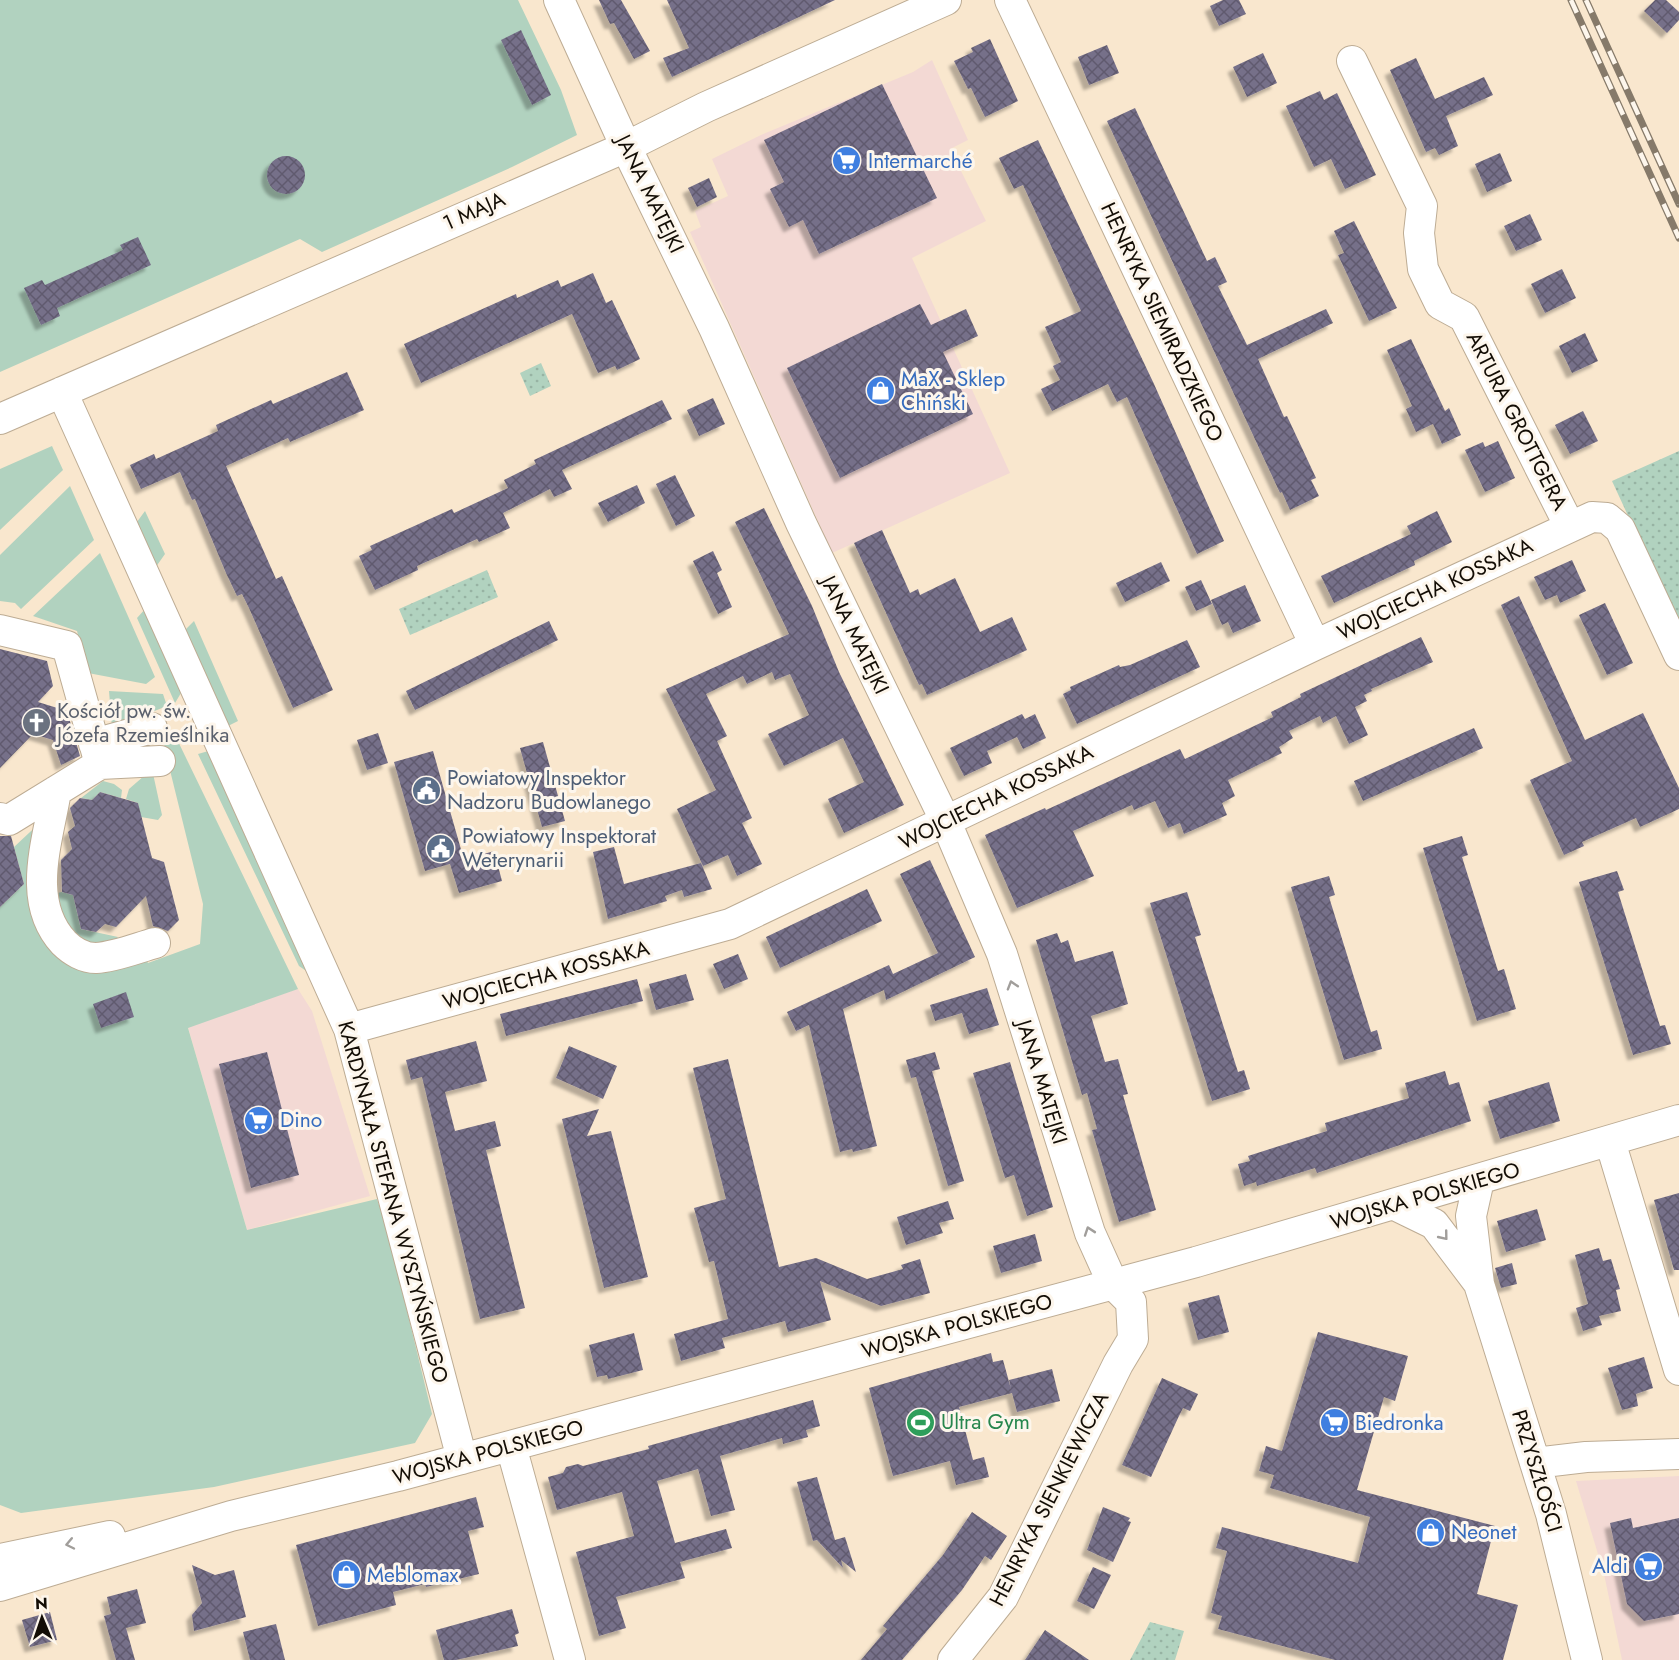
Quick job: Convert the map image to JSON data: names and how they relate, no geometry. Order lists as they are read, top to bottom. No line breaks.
{"streets":{"street":["JANA MATEJKI","1 MAJA","HENRYKA SIEMIRADZKIEGO","ARTURA GROTTGERA","WOJCIECHA KOSSAKA","WOJSKA POLSKIEGO","KARDYNAŁA STEFANA WYSZYŃSKIEGO","PRZYSZŁOŚCI","HENRYKA SIENKIEWICZA"]},"crossings":[["JANA MATEJKI","1 MAJA"],["JANA MATEJKI","WOJCIECHA KOSSAKA"],["JANA MATEJKI","WOJSKA POLSKIEGO"],["JANA MATEJKI","HENRYKA SIENKIEWICZA"],["1 MAJA","KARDYNAŁA STEFANA WYSZYŃSKIEGO"],["HENRYKA SIEMIRADZKIEGO","WOJCIECHA KOSSAKA"],["ARTURA GROTTGERA","WOJCIECHA KOSSAKA"],["WOJCIECHA KOSSAKA","KARDYNAŁA STEFANA WYSZYŃSKIEGO"],["WOJSKA POLSKIEGO","KARDYNAŁA STEFANA WYSZYŃSKIEGO"],["WOJSKA POLSKIEGO","PRZYSZŁOŚCI"],["WOJSKA POLSKIEGO","HENRYKA SIENKIEWICZA"]],"one_way":["JANA MATEJKI"],"places":{"supermarket":["Intermarché","Dino","Biedronka","Aldi"],"shop":["MaX - Sklep Chiński","Neonet","Meblomax"],"church":["Kościół pw. św. Józefa Rzemieślnika"],"public building":["Powiatowy Inspektor Nadzoru Budowlanego","Powiatowy Inspektorat Weterynarii"],"sports":["Ultra Gym"]},"north":"top"}
